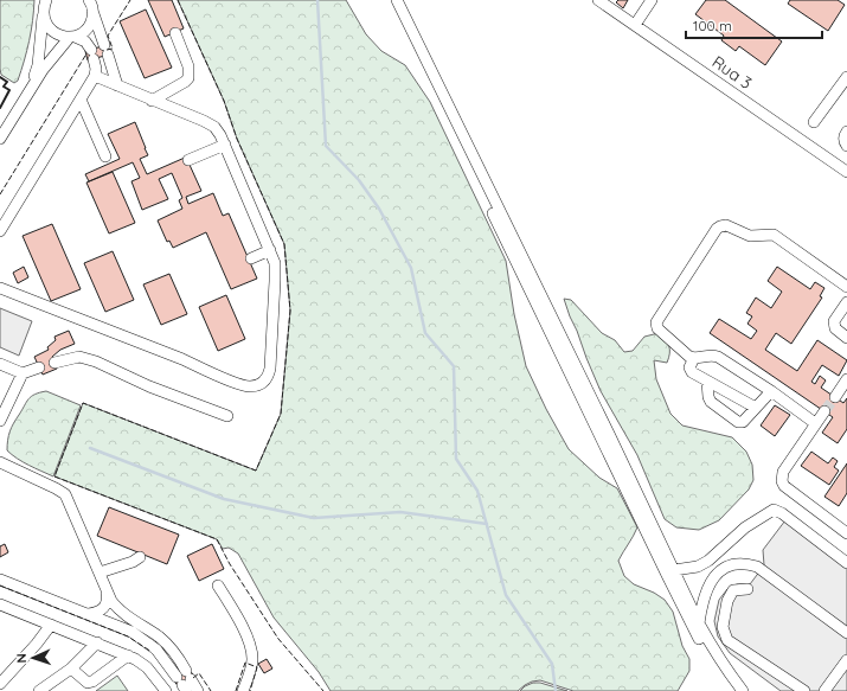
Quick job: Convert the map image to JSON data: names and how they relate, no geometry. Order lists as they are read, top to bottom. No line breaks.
{"streets":{"street":["Rua 3"]},"scale_bar":"100 m","north":"left"}
